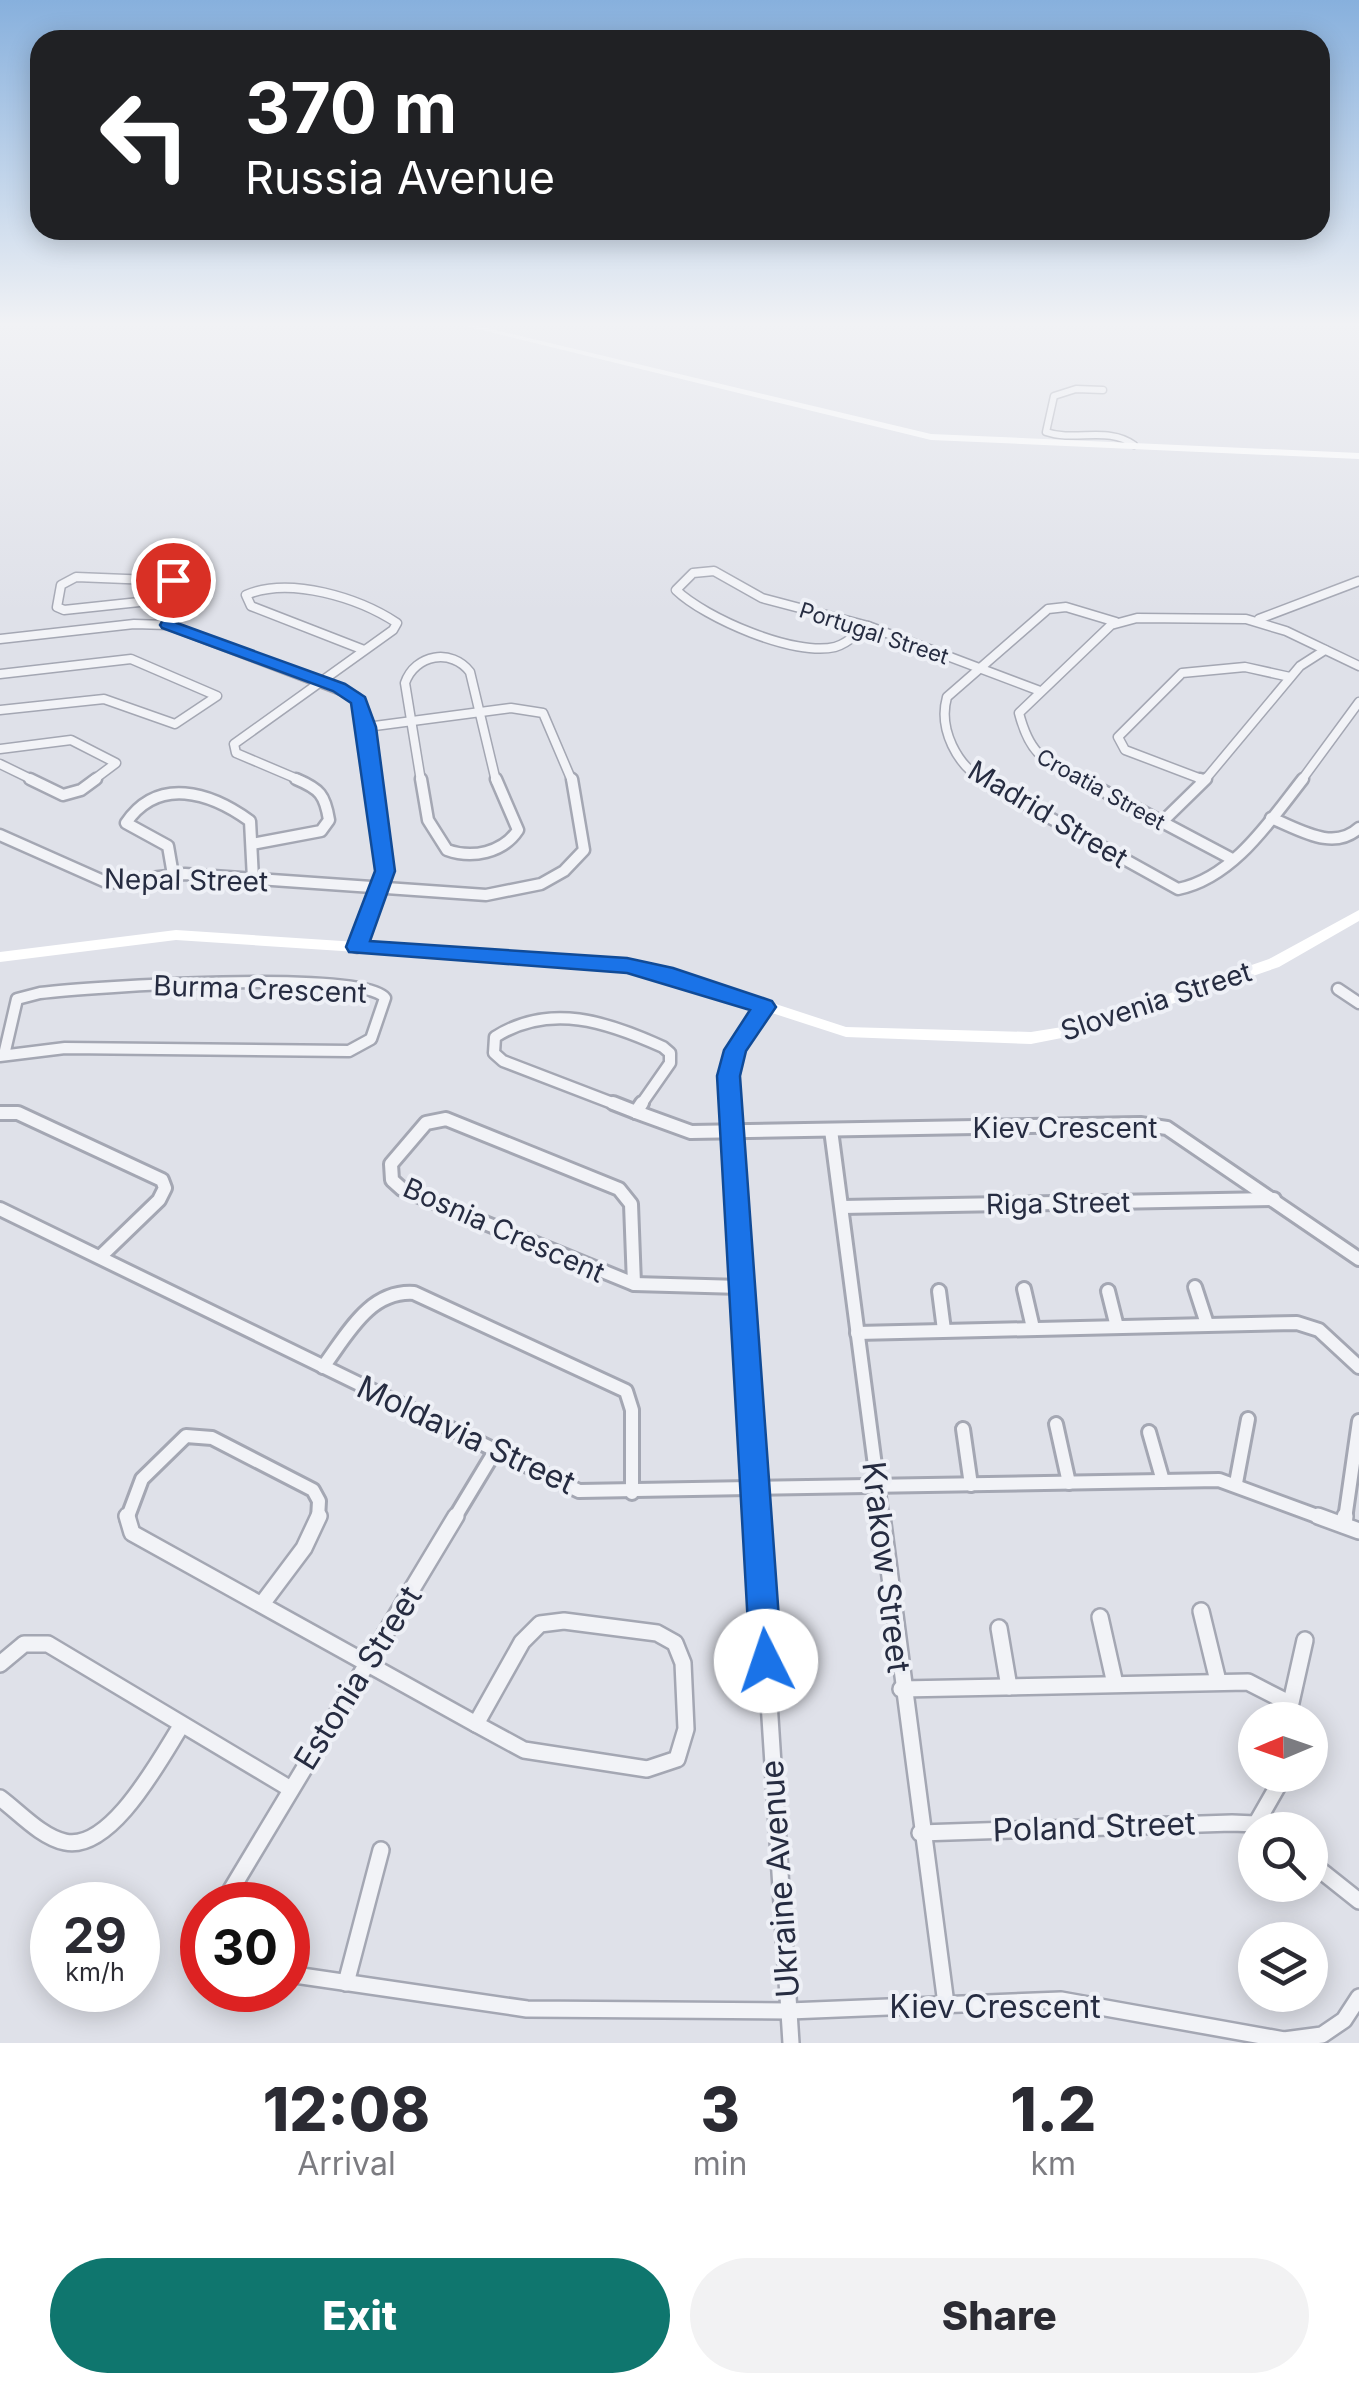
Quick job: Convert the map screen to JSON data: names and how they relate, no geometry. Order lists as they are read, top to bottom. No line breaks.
{"streets":{"street":["Portugal Street","Croatia Street","Madrid Street","Nepal Street","Burma Crescent","Slovenia Street","Kiev Crescent","Riga Street","Bosnia Crescent","Moldavia Street","Krakow Street","Estonia Street","Poland Street","Ukraine Avenue"]},"crossings":[["Portugal Street","Croatia Street"],["Portugal Street","Madrid Street"],["Croatia Street","Madrid Street"],["Slovenia Street","Ukraine Avenue"],["Kiev Crescent","Riga Street"],["Kiev Crescent","Krakow Street"],["Kiev Crescent","Ukraine Avenue"],["Riga Street","Krakow Street"],["Bosnia Crescent","Ukraine Avenue"],["Moldavia Street","Krakow Street"],["Moldavia Street","Estonia Street"],["Moldavia Street","Ukraine Avenue"],["Krakow Street","Poland Street"]],"north":"left","page":{"turn":["370 m","Russia Avenue"],"speed":"29 km/h","limit":"30","eta":["12:08","Arrival","3","min","1.2","km"],"buttons":["Exit","Share"]}}
